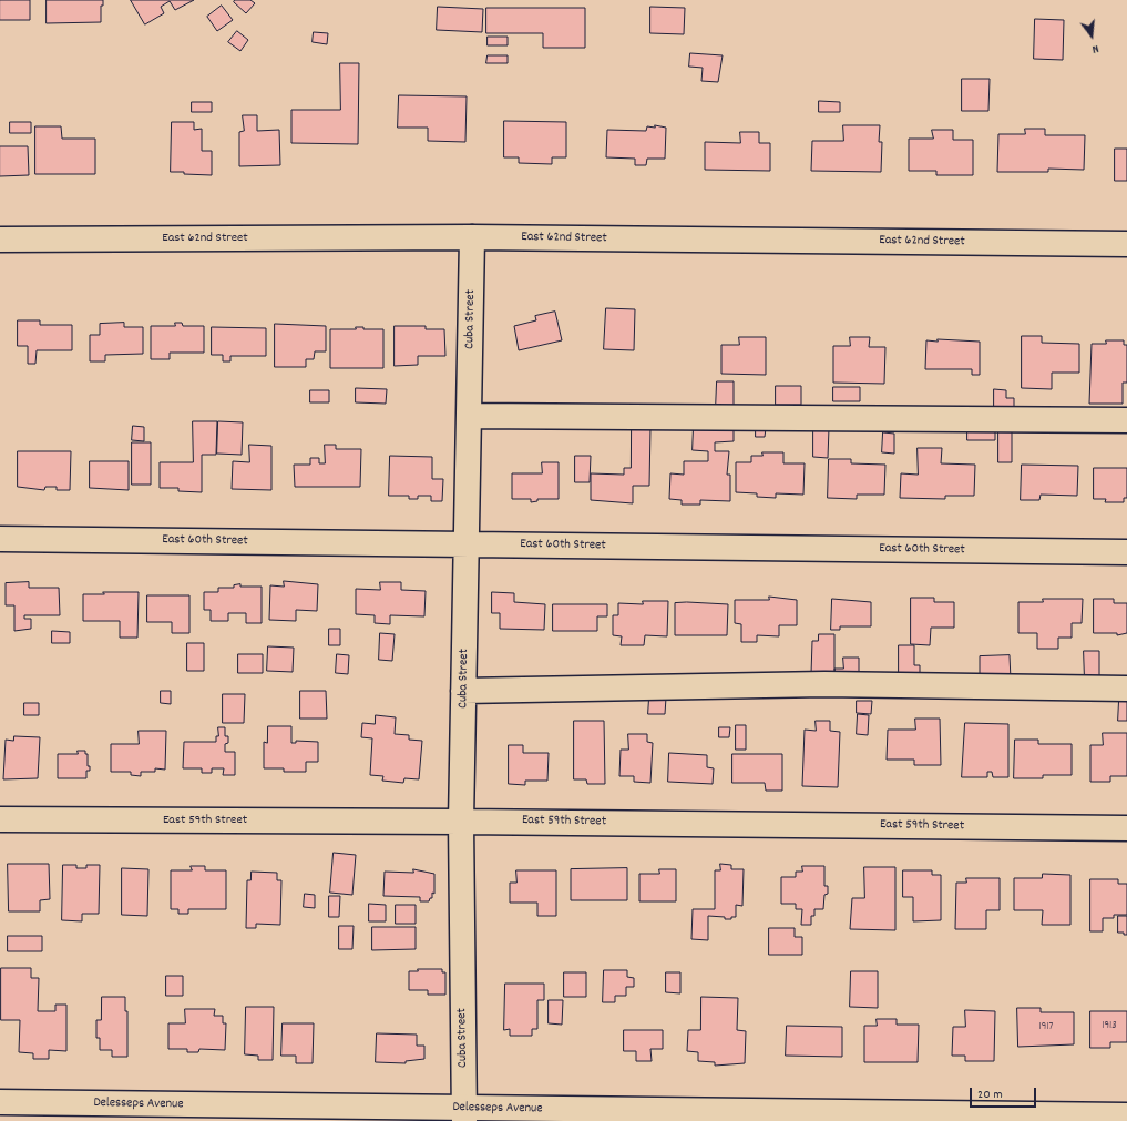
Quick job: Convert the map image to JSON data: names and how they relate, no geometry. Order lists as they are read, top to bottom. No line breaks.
{"streets":{"street":["East 62nd Street","Cuba Street","East 60th Street","East 59th Street","Delesseps Avenue"]},"crossings":[["East 62nd Street","Cuba Street"],["Cuba Street","East 60th Street"],["Cuba Street","East 59th Street"],["Cuba Street","Delesseps Avenue"]],"house_numbers":["1913","1917"],"scale_bar":"20 m","north":"bottom"}
